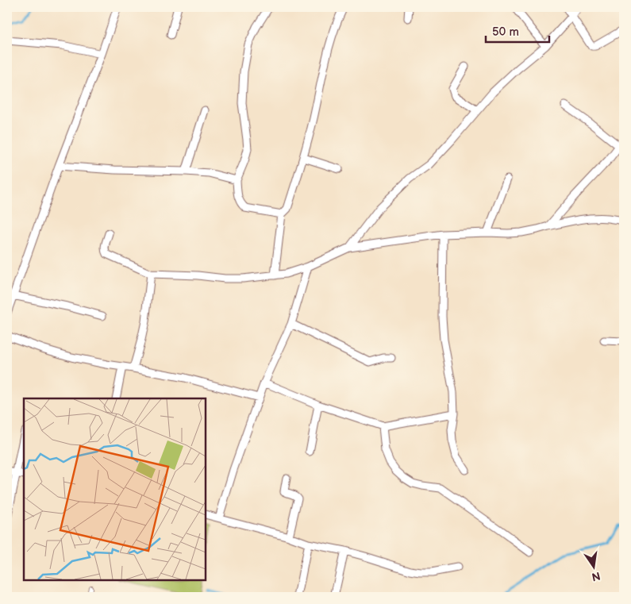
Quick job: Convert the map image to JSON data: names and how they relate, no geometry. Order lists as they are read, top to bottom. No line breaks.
{"scale_bar":"50 m","north":"bottom"}
